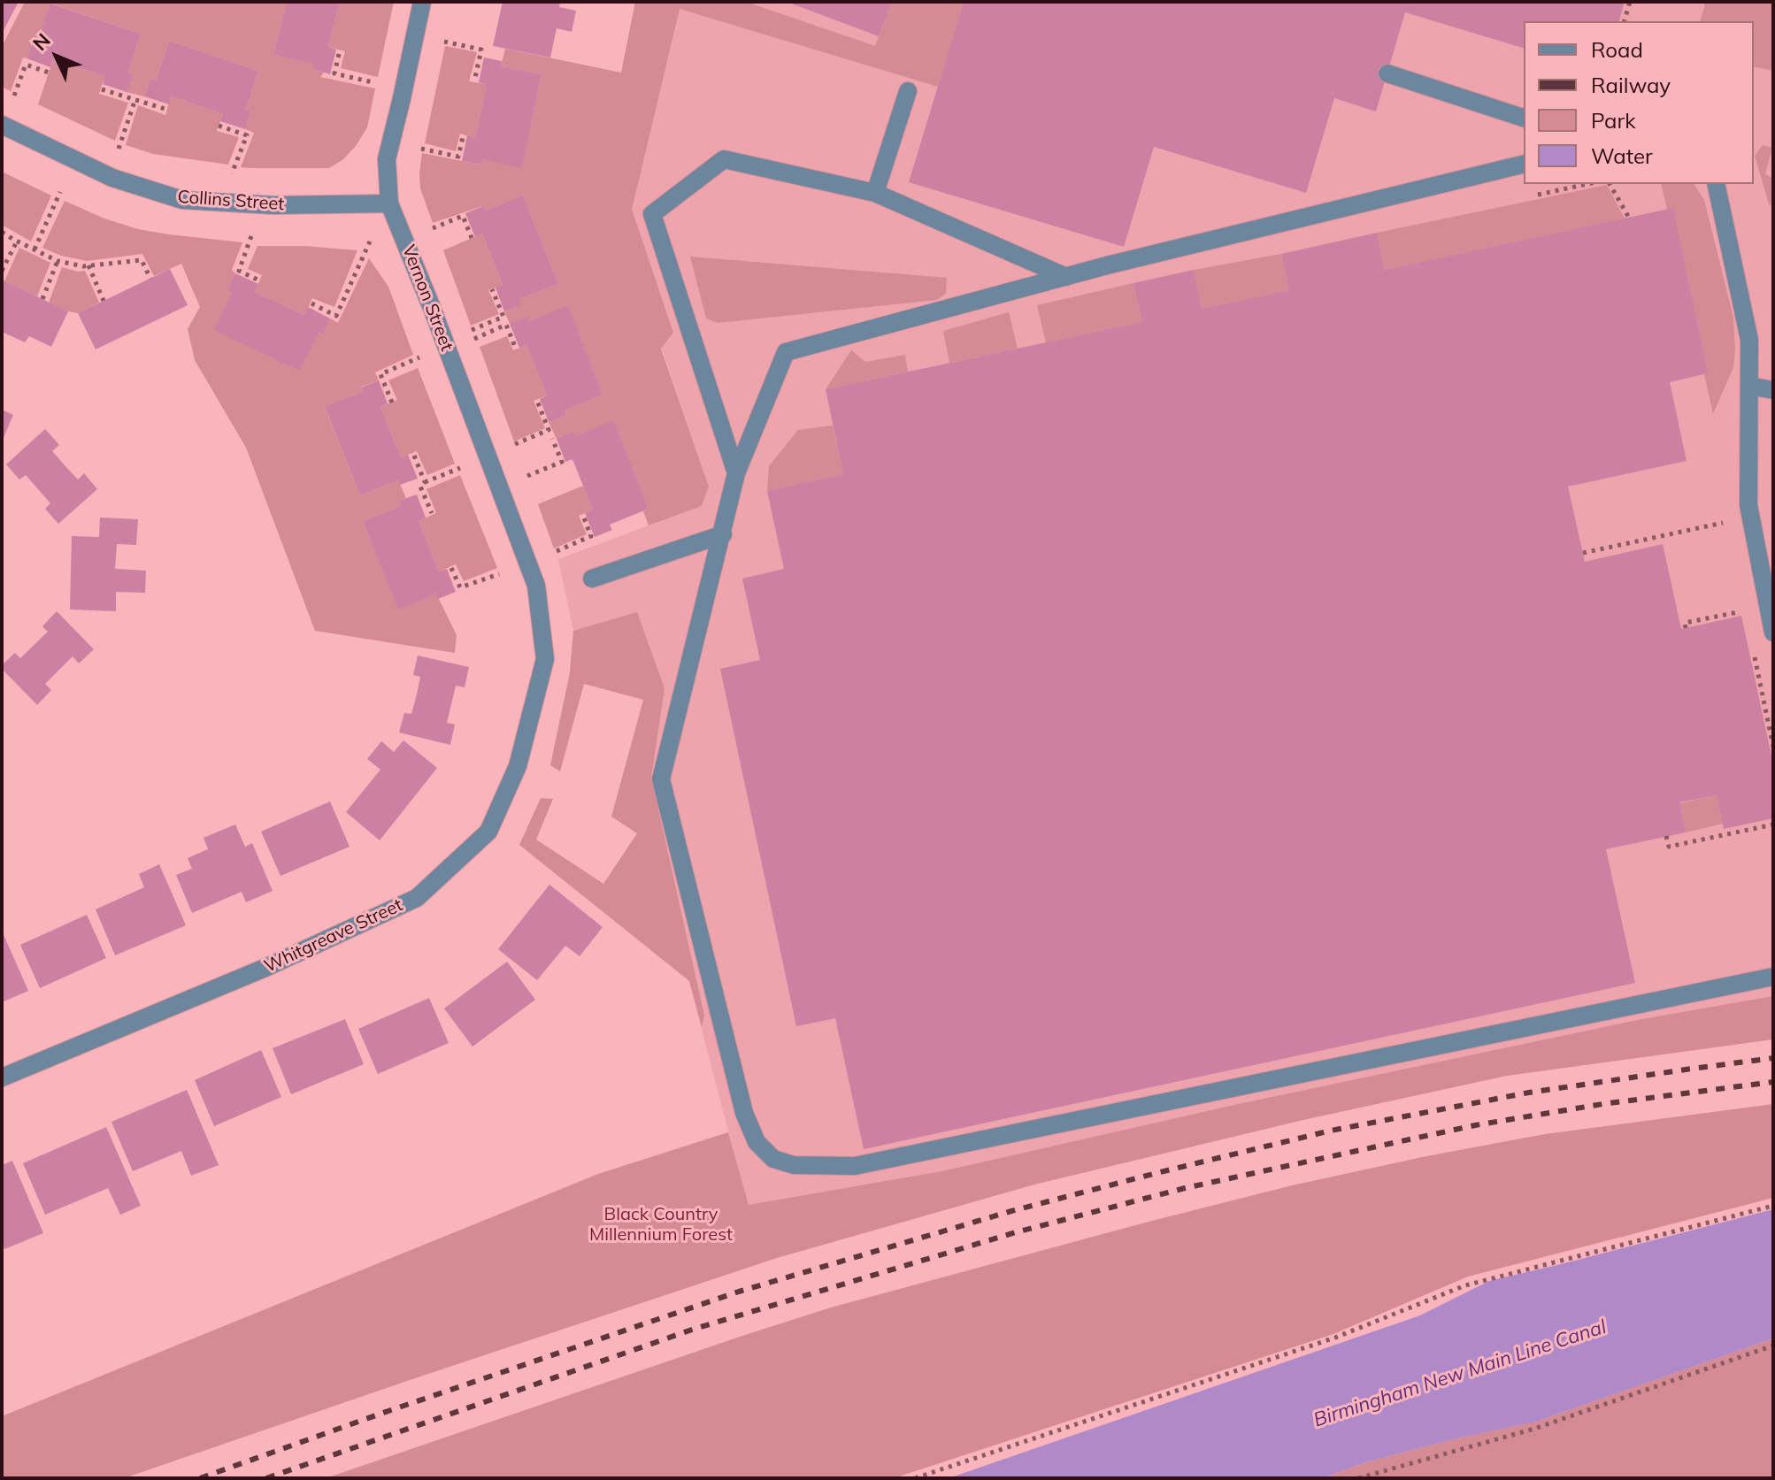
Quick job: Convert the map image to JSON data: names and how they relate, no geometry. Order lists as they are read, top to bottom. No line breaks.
{"streets":{"street":["Collins Street","Vernon Street","Whitgreave Street"]},"crossings":[["Collins Street","Vernon Street"],["Vernon Street","Whitgreave Street"]],"water":["Birmingham New Main Line Canal"],"parks":["Black Country Millennium Forest"],"legend":["Road","Railway","Park","Water"],"north":"top left"}
